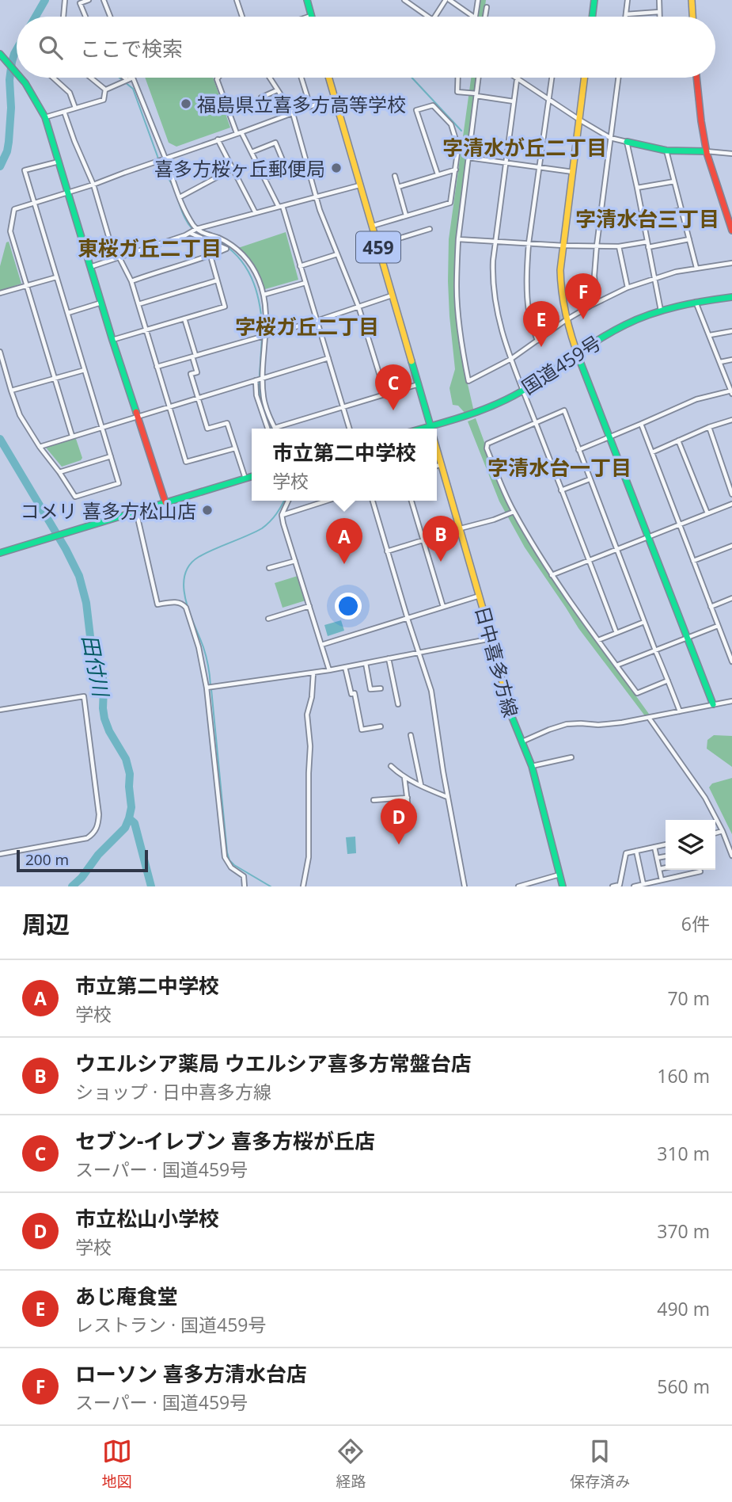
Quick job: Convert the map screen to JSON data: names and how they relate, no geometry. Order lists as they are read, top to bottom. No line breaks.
{"streets":{"main road":["459","国道459号","日中喜多方線"]},"districts":["字清水が丘二丁目","字清水台三丁目","東桜ガ丘二丁目","字桜ガ丘二丁目","字清水台一丁目"],"water":["田付川"],"places":["福島県立喜多方高等学校","喜多方桜ヶ丘郵便局","コメリ 喜多方松山店"],"scale_bar":"200 m","page":{"search":"ここで検索","pins":["F","E","C","B","A","D"],"popup":["市立第二中学校","学校"],"scale":"200 m","heading":["周辺","6件"],"list":[{"mark":"A","name":"市立第二中学校","note":"学校","value":"70 m"},{"mark":"B","name":"ウエルシア薬局 ウエルシア喜多方常盤台店","note":"ショップ · 日中喜多方線","value":"160 m"},{"mark":"C","name":"セブン-イレブン 喜多方桜が丘店","note":"スーパー · 国道459号","value":"310 m"},{"mark":"D","name":"市立松山小学校","note":"学校","value":"370 m"},{"mark":"E","name":"あじ庵食堂","note":"レストラン · 国道459号","value":"490 m"},{"mark":"F","name":"ローソン 喜多方清水台店","note":"スーパー · 国道459号","value":"560 m"}],"nav":["地図","経路","保存済み"]}}
